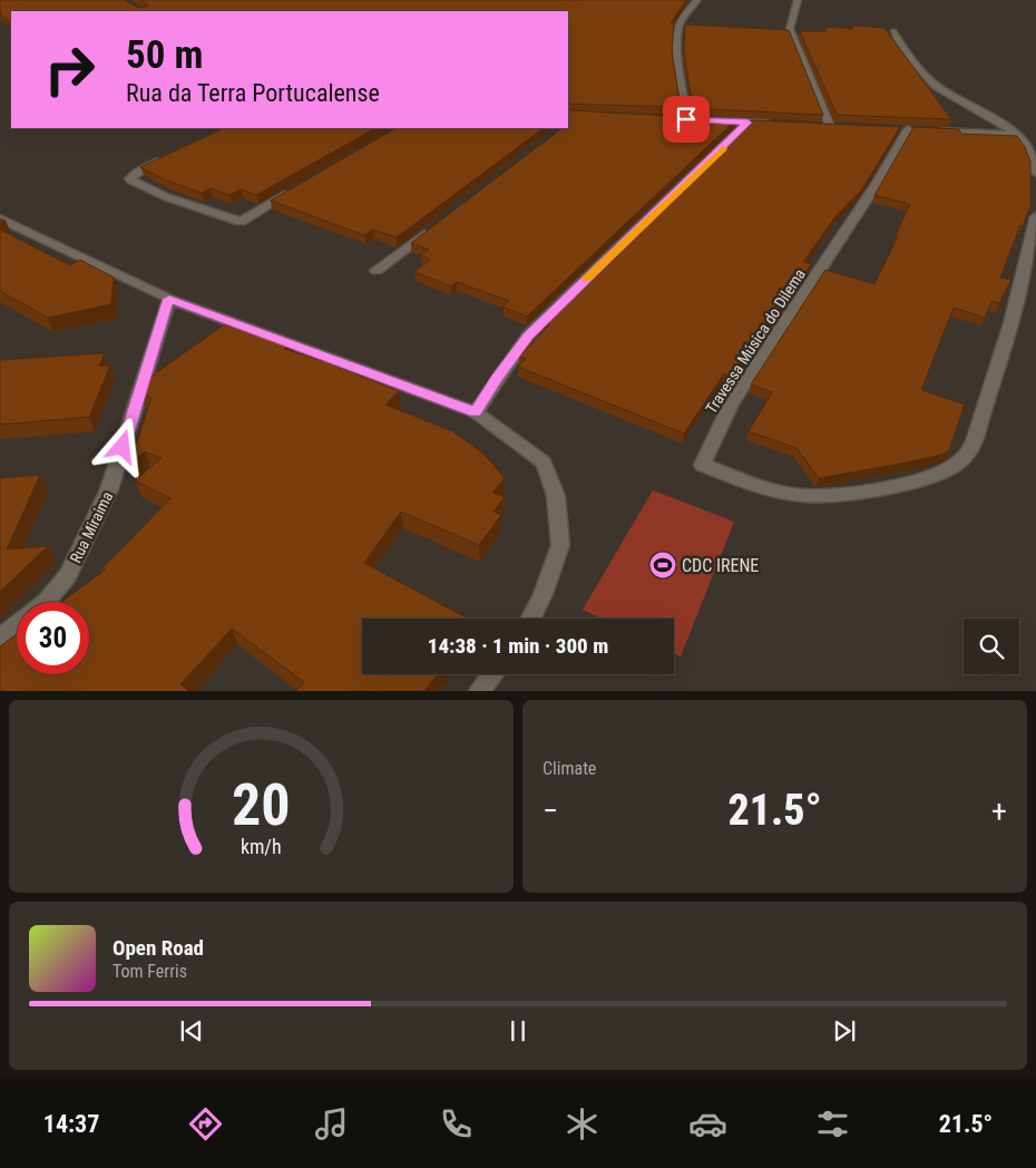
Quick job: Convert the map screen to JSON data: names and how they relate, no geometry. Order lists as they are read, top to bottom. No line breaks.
{"streets":{"street":["Travessa Música do Dilema","Rua Miraima"]},"places":{"sports":["CDC IRENE"]},"page":{"turn":["50 m","Rua da Terra Portucalense"],"limit":"30","trip":"14:38 · 1 min · 300 m","tile":"Climate","heat":["−","21.5°","+"],"song":["Open Road","Tom Ferris"],"tabs":["14:37","21.5°"],"gauge":["20","km/h"]}}
